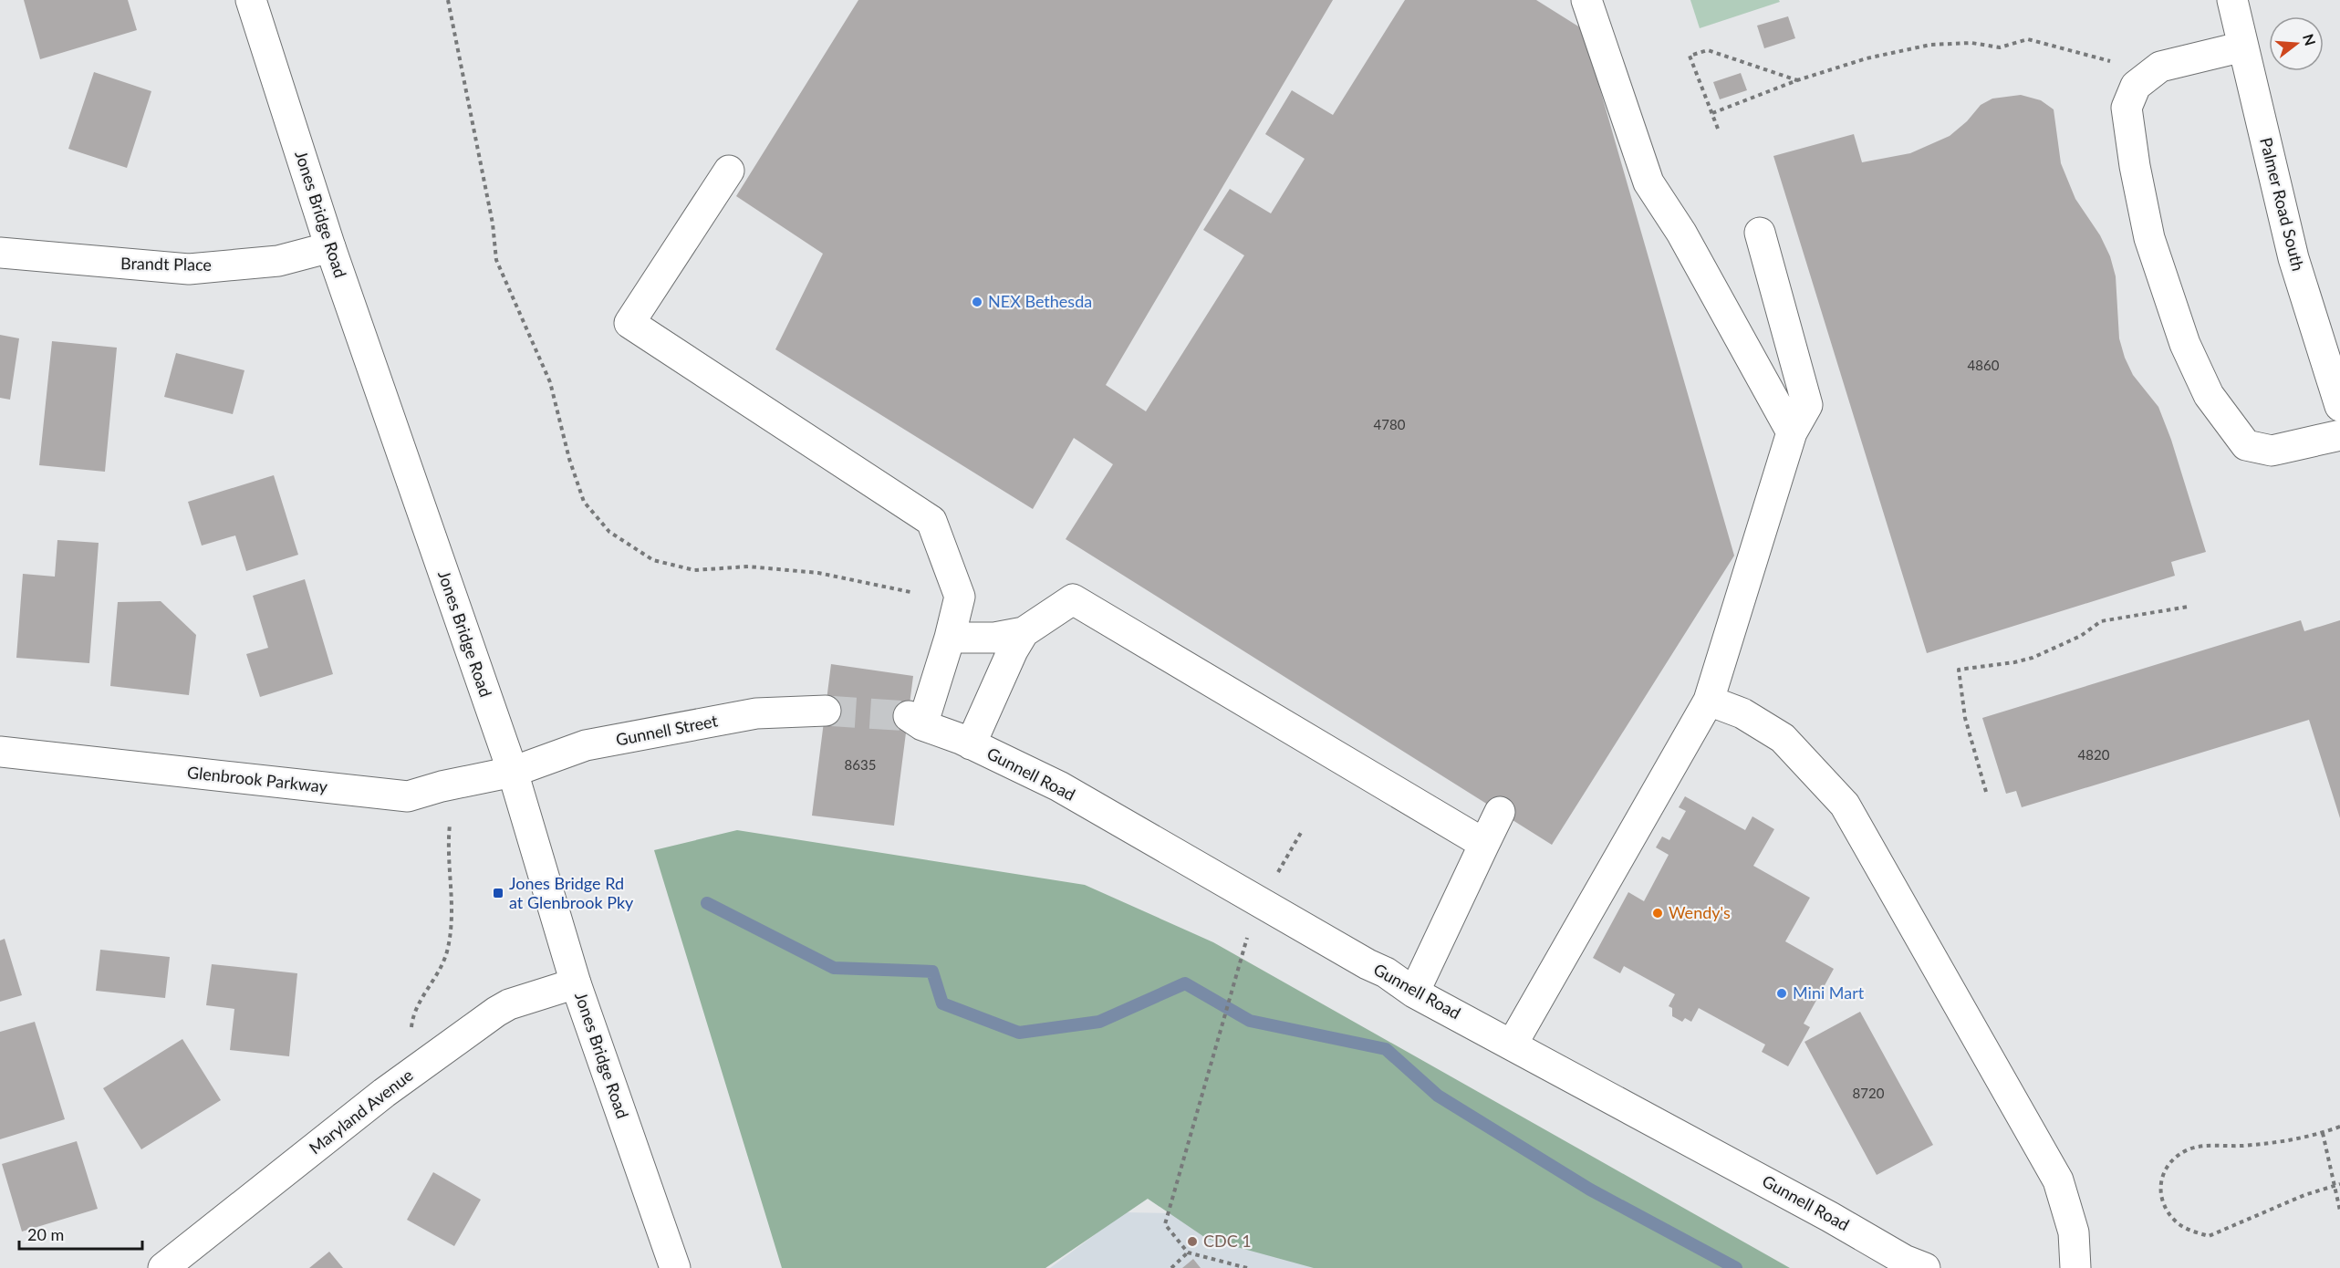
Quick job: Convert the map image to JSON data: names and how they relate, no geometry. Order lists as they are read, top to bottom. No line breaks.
{"streets":{"street":["Palmer Road South","Jones Bridge Road","Brandt Place","Gunnell Street","Gunnell Road","Glenbrook Parkway","Maryland Avenue"]},"crossings":[["Jones Bridge Road","Brandt Place"],["Jones Bridge Road","Gunnell Street"],["Jones Bridge Road","Glenbrook Parkway"],["Jones Bridge Road","Maryland Avenue"],["Gunnell Street","Glenbrook Parkway"]],"places":{"other":["NEX Bethesda","Wendy's","Mini Mart","CDC 1"],"transit":["Jones Bridge Rd at Glenbrook Pky"]},"house_numbers":["4860","4780","4820","8635","8720"],"scale_bar":"20 m","north":"right"}
